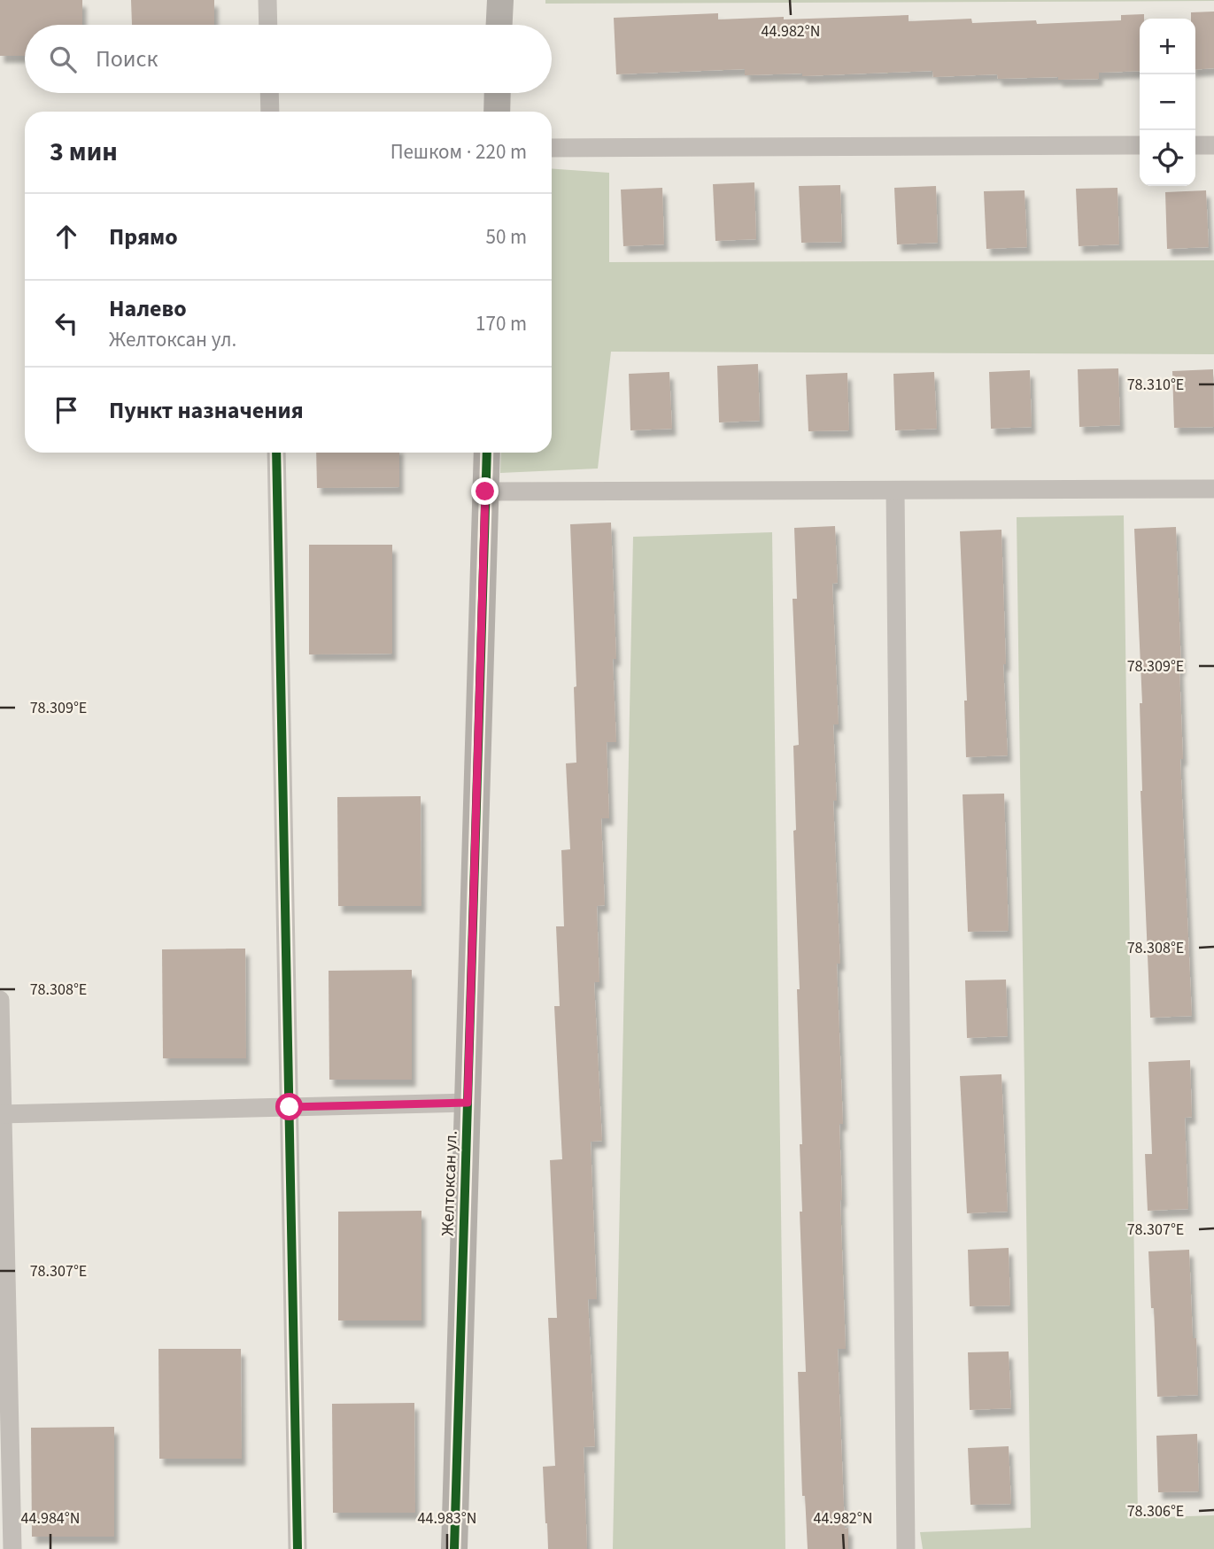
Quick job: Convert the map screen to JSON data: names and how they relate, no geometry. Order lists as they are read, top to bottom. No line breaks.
{"streets":{"street":["Желтоксан ул."]},"page":{"map_buttons":["+","−"],"search":"Поиск","heading":["3 мин","Пешком · 220 m"],"list":[["Прямо","50 m"],["Налево","Желтоксан ул.","170 m"],"Пункт назначения"]},"coordinates":["44.982°N","78.310°E","78.309°E","78.308°E","78.307°E","78.306°E","44.984°N","44.983°N"]}
